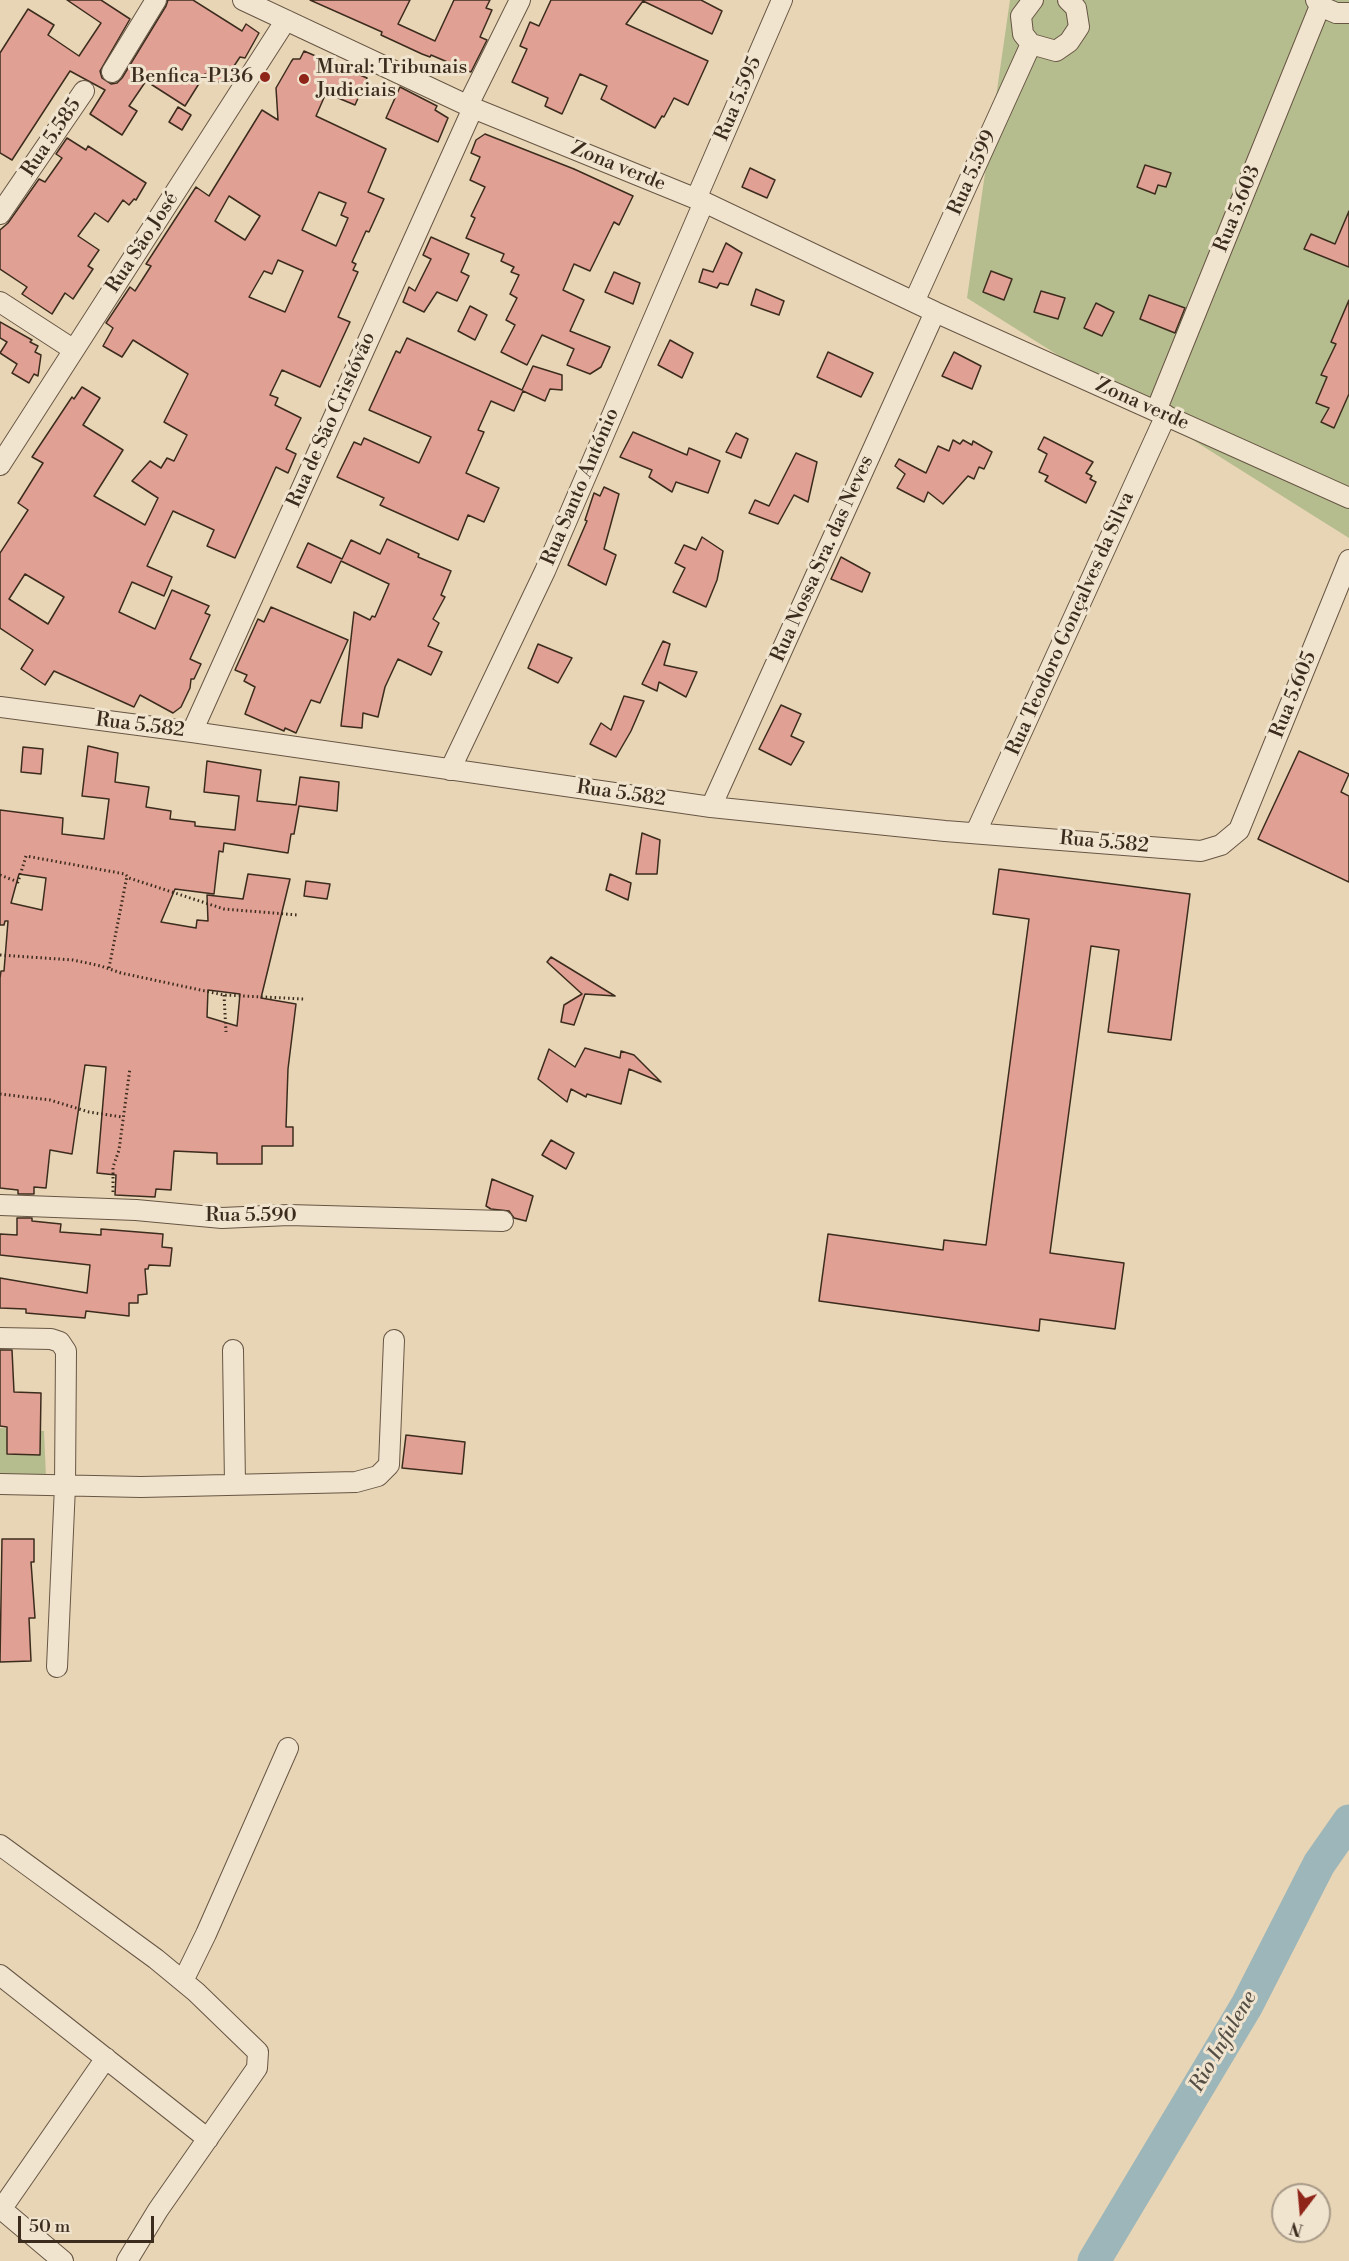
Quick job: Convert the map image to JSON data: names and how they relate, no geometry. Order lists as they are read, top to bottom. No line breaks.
{"streets":{"street":["Rua 5.595","Rua 5.585","Zona verde","Rua 5.599","Rua 5.603","Rua São José","Rua de São Cristóvão","Rua Santo António","Rua Nossa Sra. das Neves","Rua Teodoro Gonçalves da Silva","Rua 5.605","Rua 5.582","Rua 5.590"]},"crossings":[["Rua 5.595","Zona verde"],["Rua 5.595","Rua Santo António"],["Zona verde","Rua 5.599"],["Zona verde","Rua 5.603"],["Zona verde","Rua São José"],["Zona verde","Rua de São Cristóvão"],["Zona verde","Rua Santo António"],["Zona verde","Rua Nossa Sra. das Neves"],["Zona verde","Rua Teodoro Gonçalves da Silva"],["Rua 5.603","Rua Teodoro Gonçalves da Silva"],["Rua de São Cristóvão","Rua 5.582"],["Rua Santo António","Rua 5.582"],["Rua Nossa Sra. das Neves","Rua 5.582"],["Rua Teodoro Gonçalves da Silva","Rua 5.582"],["Rua 5.605","Rua 5.582"]],"water":["Rio Infulene"],"places":["Benfica-P136","Mural: Tribunais Judiciais"],"scale_bar":"50 m","north":"bottom"}
